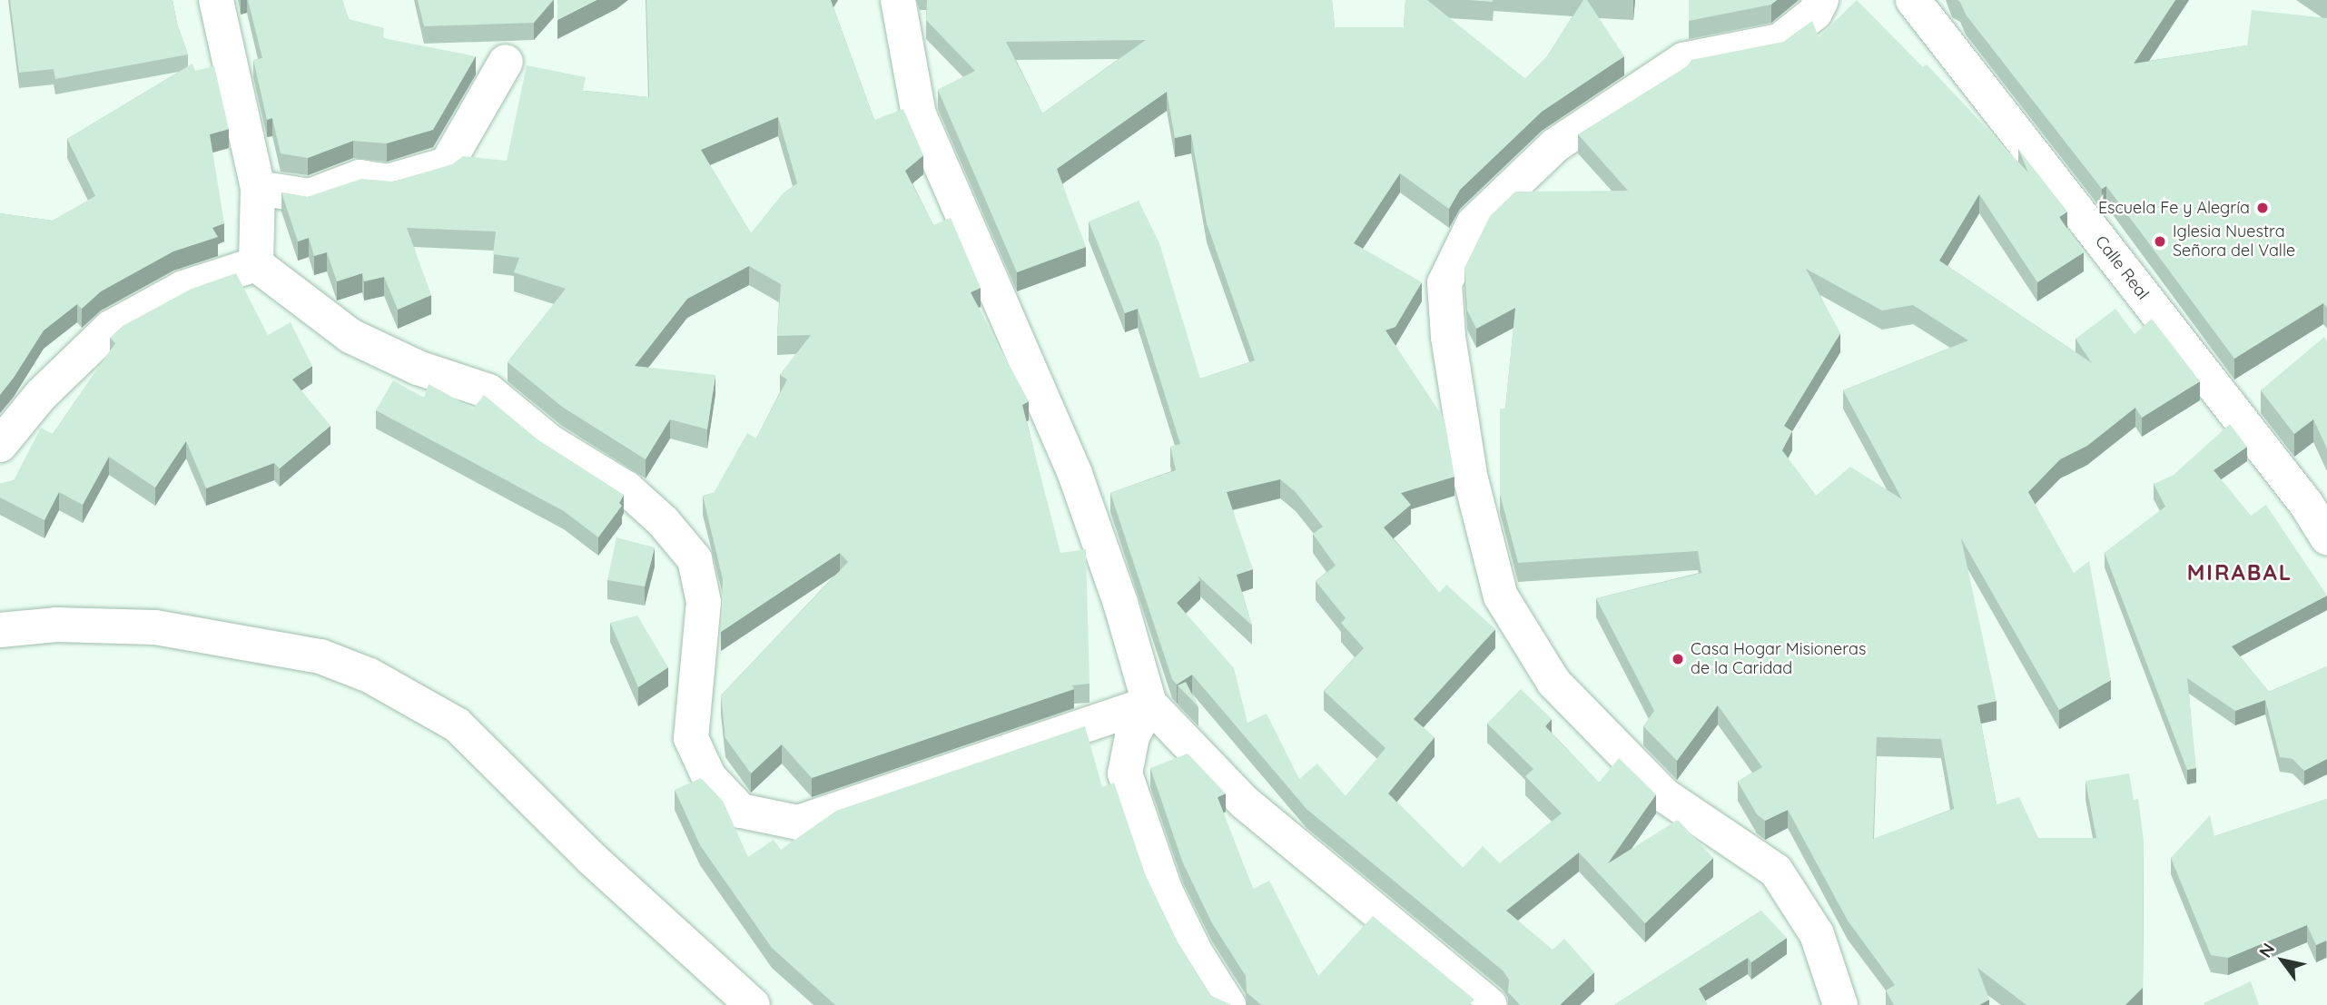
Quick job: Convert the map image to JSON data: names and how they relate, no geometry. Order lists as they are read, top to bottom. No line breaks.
{"streets":{"street":["Calle Real"]},"districts":["MIRABAL"],"places":["Escuela Fe y Alegría","Iglesia Nuestra Señora del Valle","Casa Hogar Misioneras de la Caridad"],"north":"top left"}
